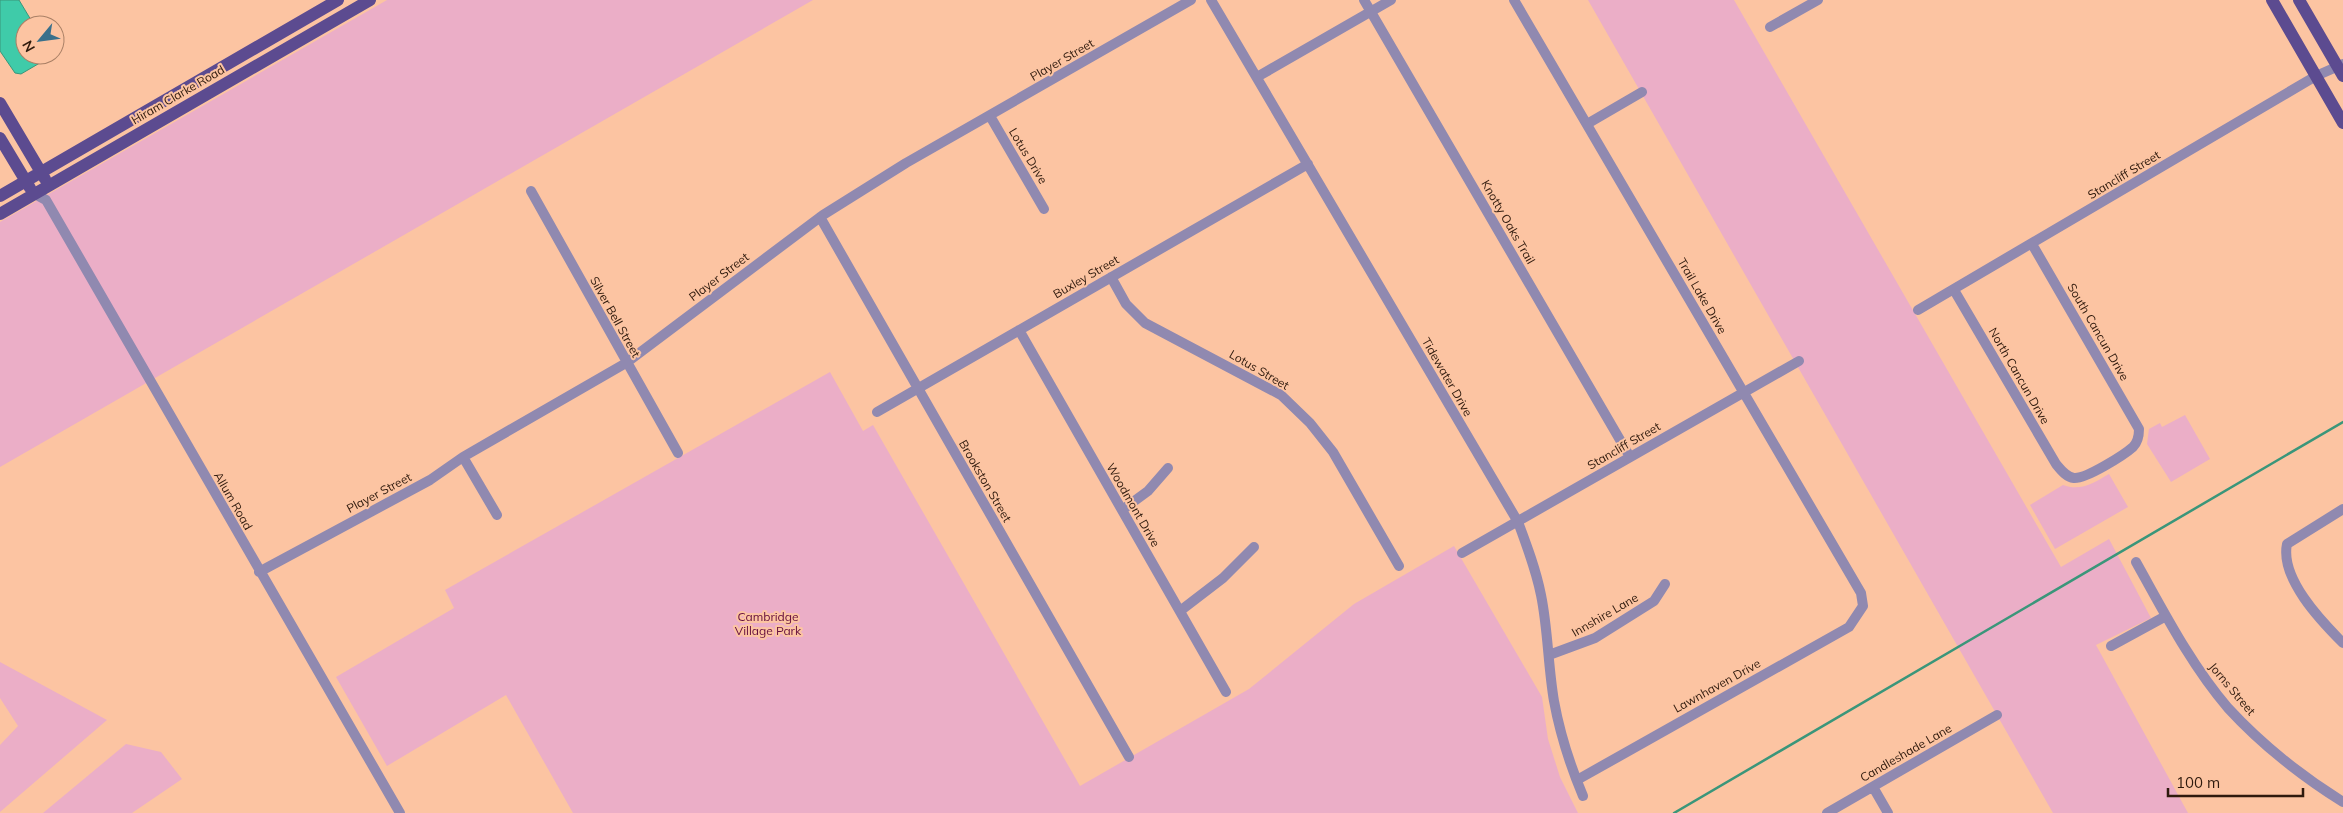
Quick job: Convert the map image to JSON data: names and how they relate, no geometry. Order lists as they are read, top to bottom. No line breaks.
{"streets":{"main road":["Hiram Clarke Road"],"street":["Player Street","Lotus Drive","Stancliff Street","Knotty Oaks Trail","Buxley Street","Trail Lake Drive","Silver Bell Street","South Cancun Drive","Lotus Street","North Cancun Drive","Tidewater Drive","Brookston Street","Allum Road","Woodmont Drive","Innshire Lane","Lawnhaven Drive","Jorns Street","Candleshade Lane"]},"crossings":[["Player Street","Lotus Drive"],["Player Street","Silver Bell Street"],["Player Street","Brookston Street"],["Player Street","Allum Road"],["Hiram Clarke Road","Allum Road"],["Stancliff Street","Knotty Oaks Trail"],["Stancliff Street","Trail Lake Drive"],["Stancliff Street","South Cancun Drive"],["Stancliff Street","North Cancun Drive"],["Stancliff Street","Tidewater Drive"],["Buxley Street","Lotus Street"],["Buxley Street","Tidewater Drive"],["Buxley Street","Brookston Street"],["Buxley Street","Woodmont Drive"],["Trail Lake Drive","Lawnhaven Drive"],["South Cancun Drive","North Cancun Drive"],["Tidewater Drive","Innshire Lane"],["Tidewater Drive","Lawnhaven Drive"]],"parks":["Cambridge Village Park"],"scale_bar":"100 m","north":"bottom left"}
